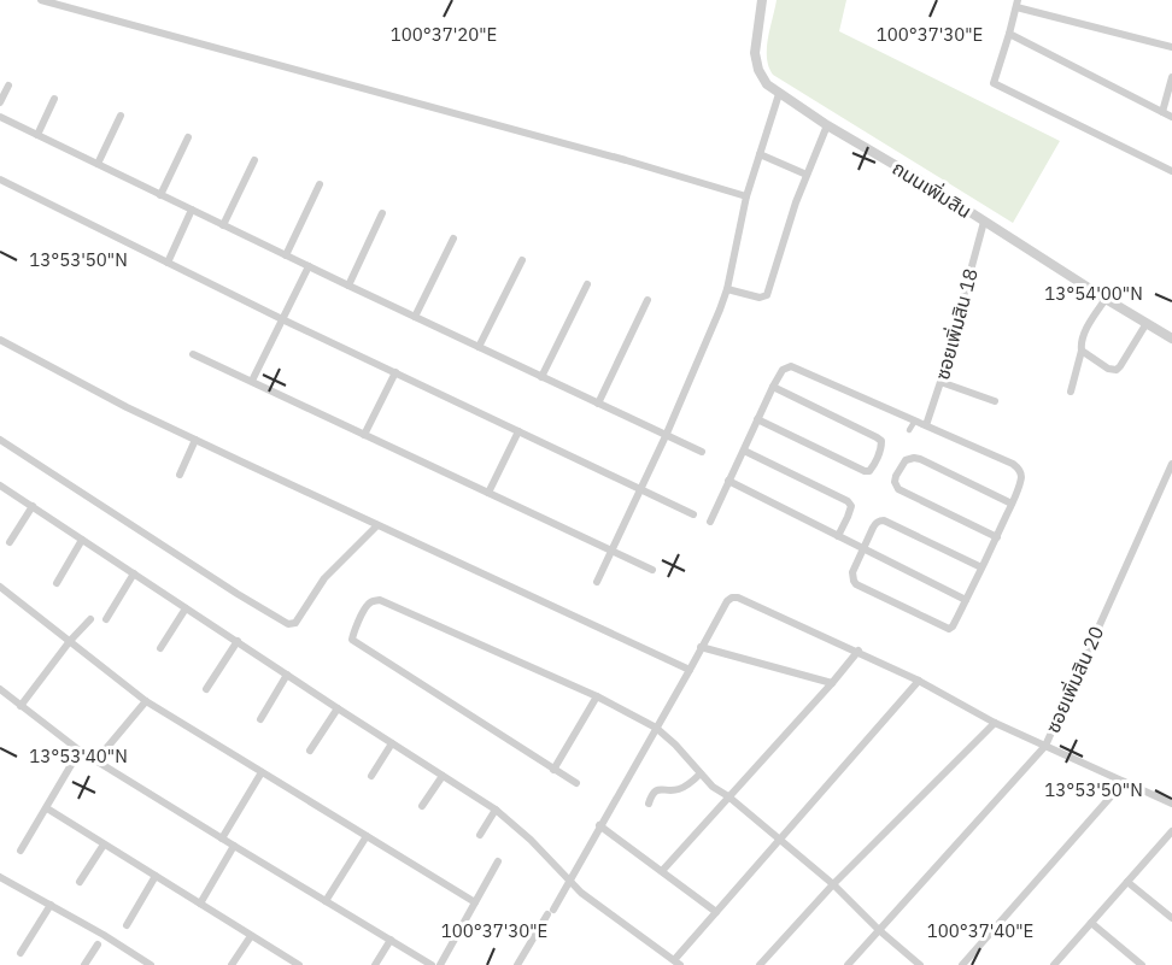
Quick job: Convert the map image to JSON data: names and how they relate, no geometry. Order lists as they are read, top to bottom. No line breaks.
{"streets":{"street":["ถนนเพิ่มสิน","ซอยเพิ่มสิน 18","ซอยเพิ่มสิน 20"]},"crossings":[["ถนนเพิ่มสิน","ซอยเพิ่มสิน 18"]],"coordinates":["100°37'20\"E","100°37'30\"E","13°53'50\"N","13°54'00\"N","13°53'40\"N","100°37'40\"E"]}
